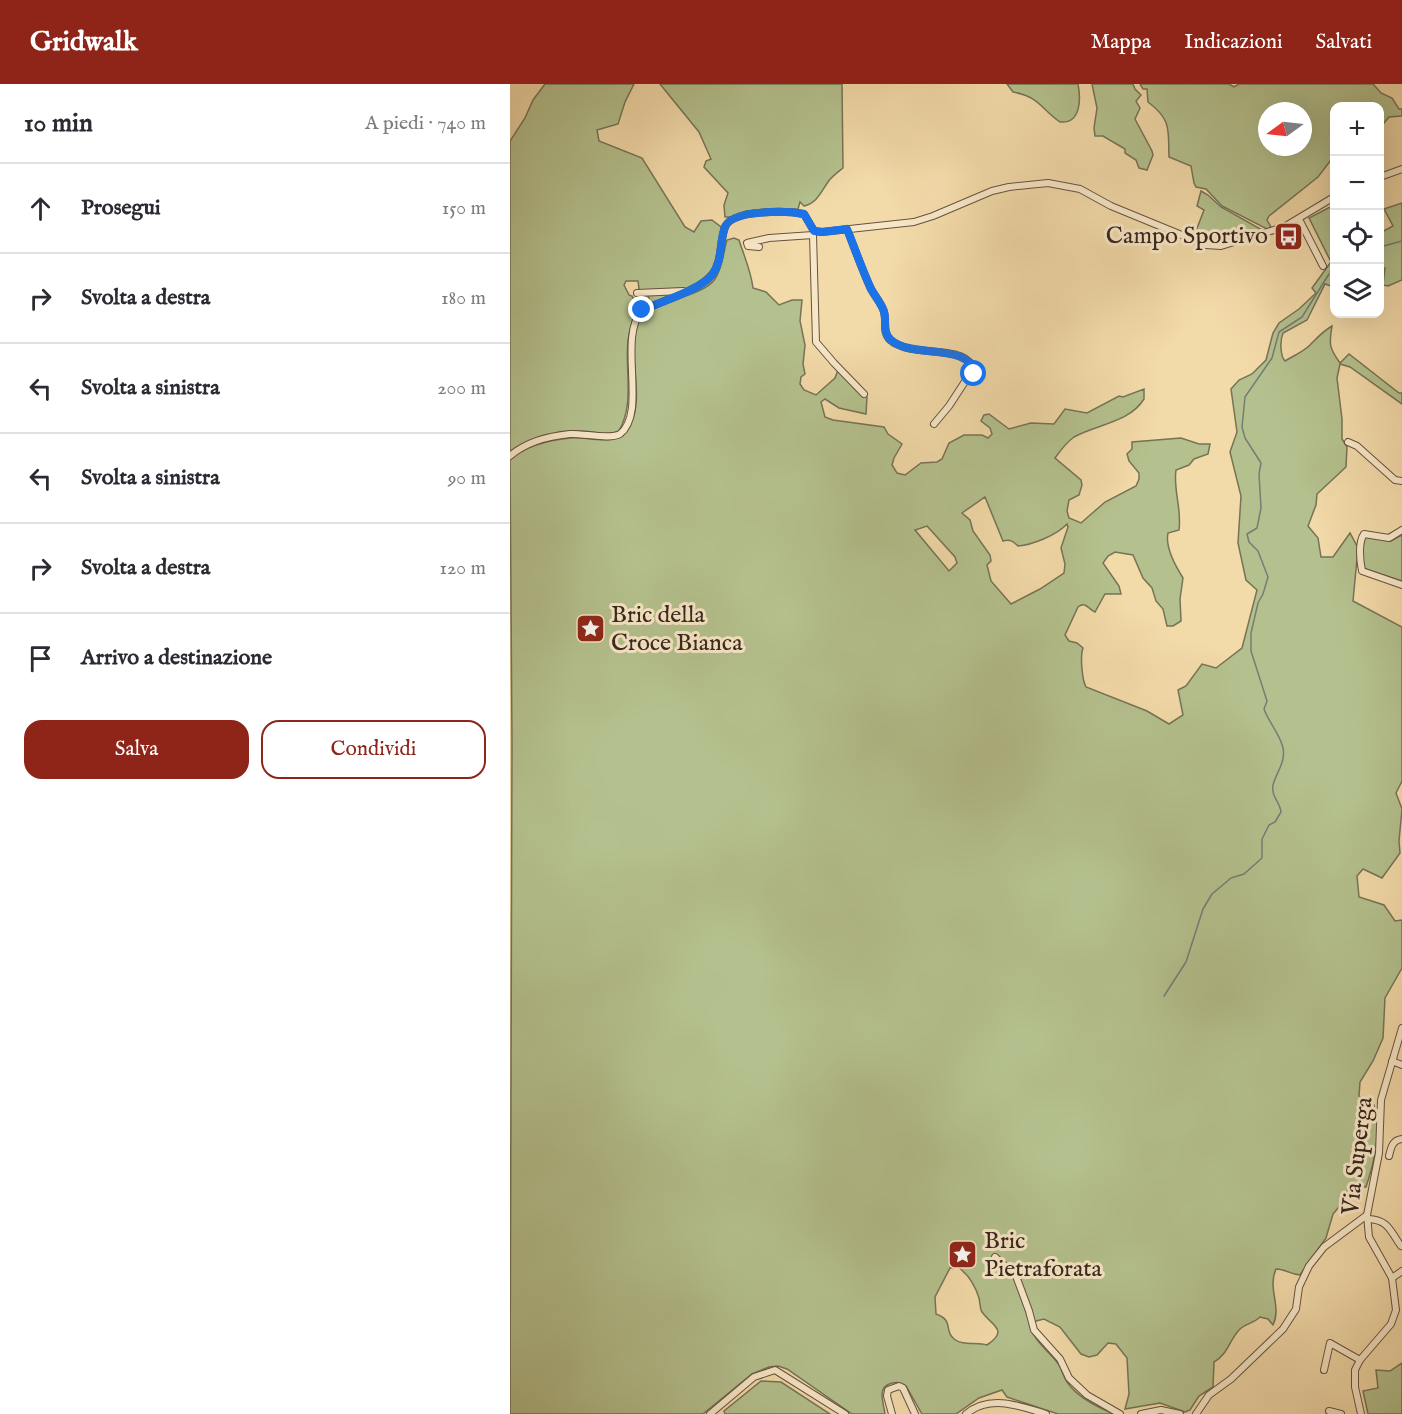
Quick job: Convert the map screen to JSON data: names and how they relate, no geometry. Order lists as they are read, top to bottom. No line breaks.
{"streets":{"street":["Via Superga"]},"places":{"bus stop":["Campo Sportivo"],"place":["Bric della Croce Bianca","Bric Pietraforata"]},"north":"left","page":{"header":"Gridwalk","nav":["Mappa","Indicazioni","Salvati"],"heading":["10 min","A piedi · 740 m"],"map_buttons":["+","−"],"list":[["Prosegui","150 m"],["Svolta a destra","180 m"],["Svolta a sinistra","200 m"],["Svolta a sinistra","90 m"],["Svolta a destra","120 m"],"Arrivo a destinazione"],"buttons":["Salva","Condividi"]}}
